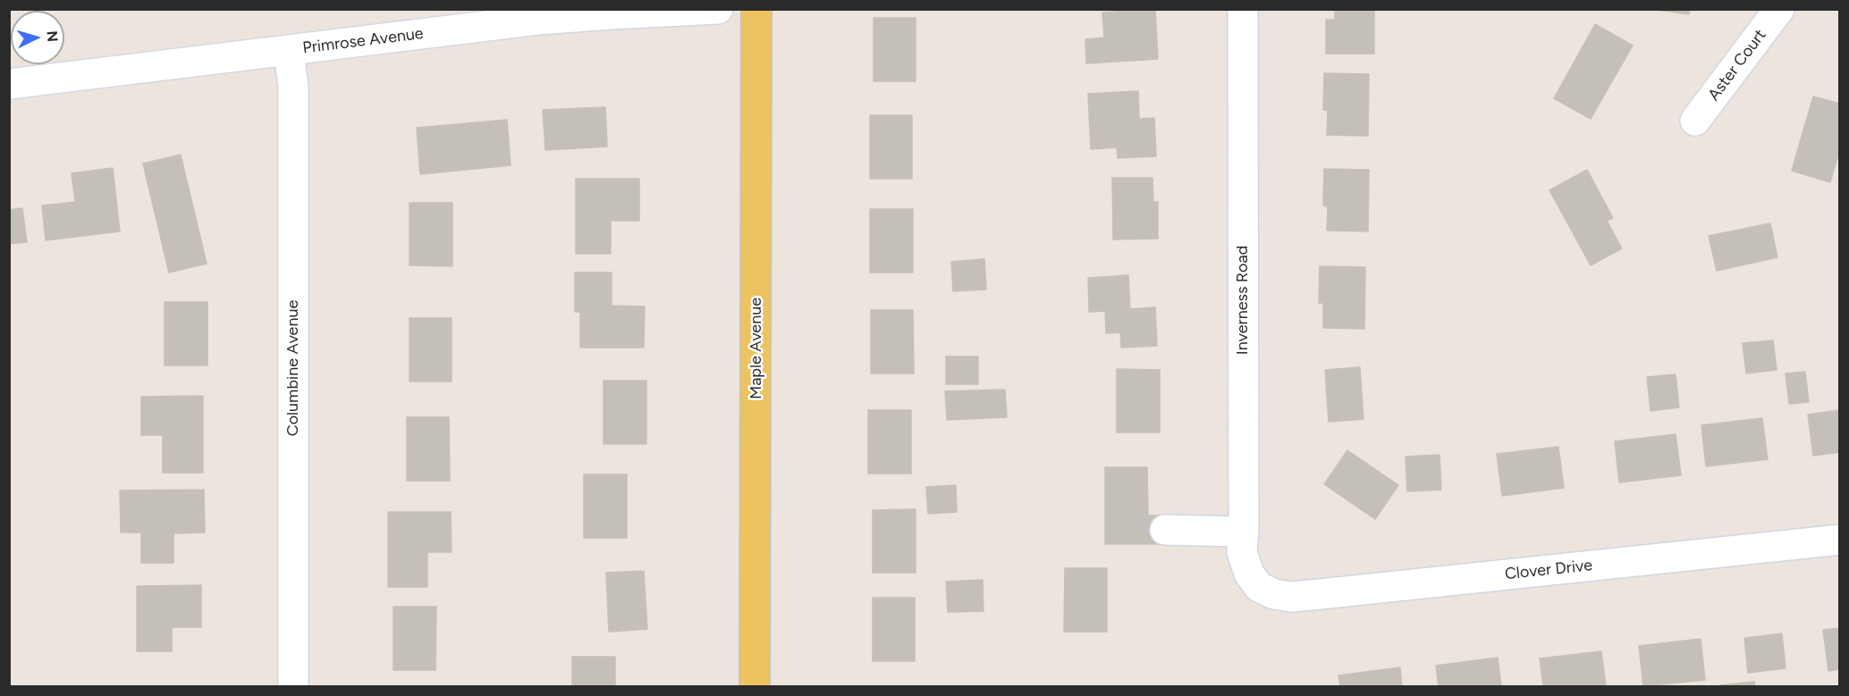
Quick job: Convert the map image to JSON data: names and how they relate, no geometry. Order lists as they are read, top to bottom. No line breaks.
{"streets":{"main road":["Maple Avenue"],"street":["Primrose Avenue","Aster Court","Inverness Road","Columbine Avenue","Clover Drive"]},"crossings":[["Primrose Avenue","Columbine Avenue"],["Inverness Road","Clover Drive"]],"north":"right"}
